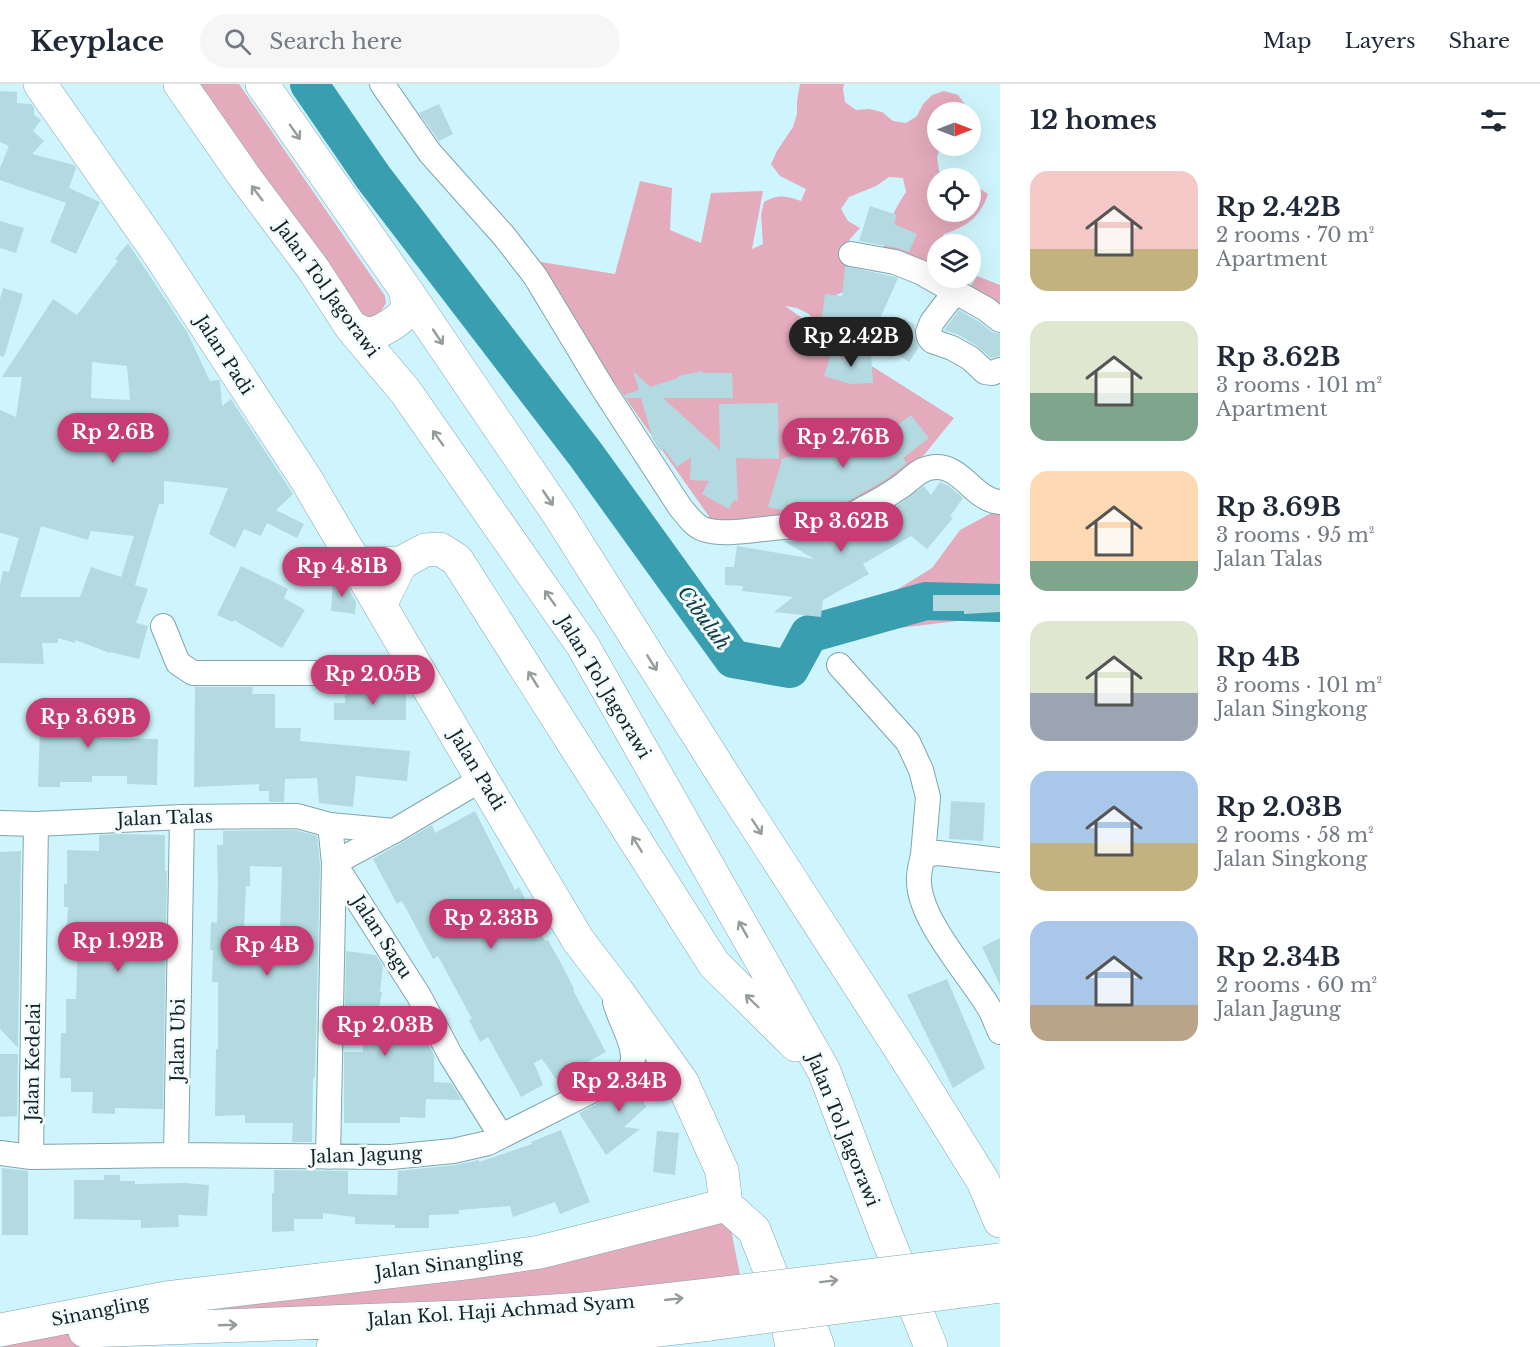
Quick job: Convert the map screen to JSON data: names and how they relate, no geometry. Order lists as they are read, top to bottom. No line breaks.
{"streets":{"main road":["Jalan Tol Jagorawi","Jalan Padi","Jalan Sinangling","Sinangling","Jalan Kol. Haji Achmad Syam"],"street":["Jalan Talas","Jalan Sagu","Jalan Ubi","Jalan Kedelai","Jalan Jagung"]},"crossings":[["Jalan Padi","Jalan Jagung"],["Jalan Padi","Jalan Sinangling"],["Jalan Talas","Jalan Ubi"],["Jalan Talas","Jalan Kedelai"],["Jalan Sagu","Jalan Jagung"],["Jalan Ubi","Jalan Jagung"],["Jalan Kedelai","Jalan Jagung"],["Jalan Sinangling","Sinangling"],["Jalan Sinangling","Jalan Kol. Haji Achmad Syam"],["Sinangling","Jalan Kol. Haji Achmad Syam"]],"water":["Cibuluh"],"north":"right","page":{"header":"Keyplace","search":"Search here","nav":["Map","Layers","Share"],"heading":"12 homes","list":[{"name":"Rp 2.42B","note":"2 rooms · 70 m² · Apartment"},{"name":"Rp 3.62B","note":"3 rooms · 101 m² · Apartment"},{"name":"Rp 3.69B","note":"3 rooms · 95 m² · Jalan Talas"},{"name":"Rp 4B","note":"3 rooms · 101 m² · Jalan Singkong"},{"name":"Rp 2.03B","note":"2 rooms · 58 m² · Jalan Singkong"},{"name":"Rp 2.34B","note":"2 rooms · 60 m² · Jalan Jagung"}],"price":["Rp 2.42B","Rp 2.6B","Rp 2.76B","Rp 3.62B","Rp 4.81B","Rp 2.05B","Rp 3.69B","Rp 2.33B","Rp 1.92B","Rp 4B","Rp 2.03B","Rp 2.34B"]}}
